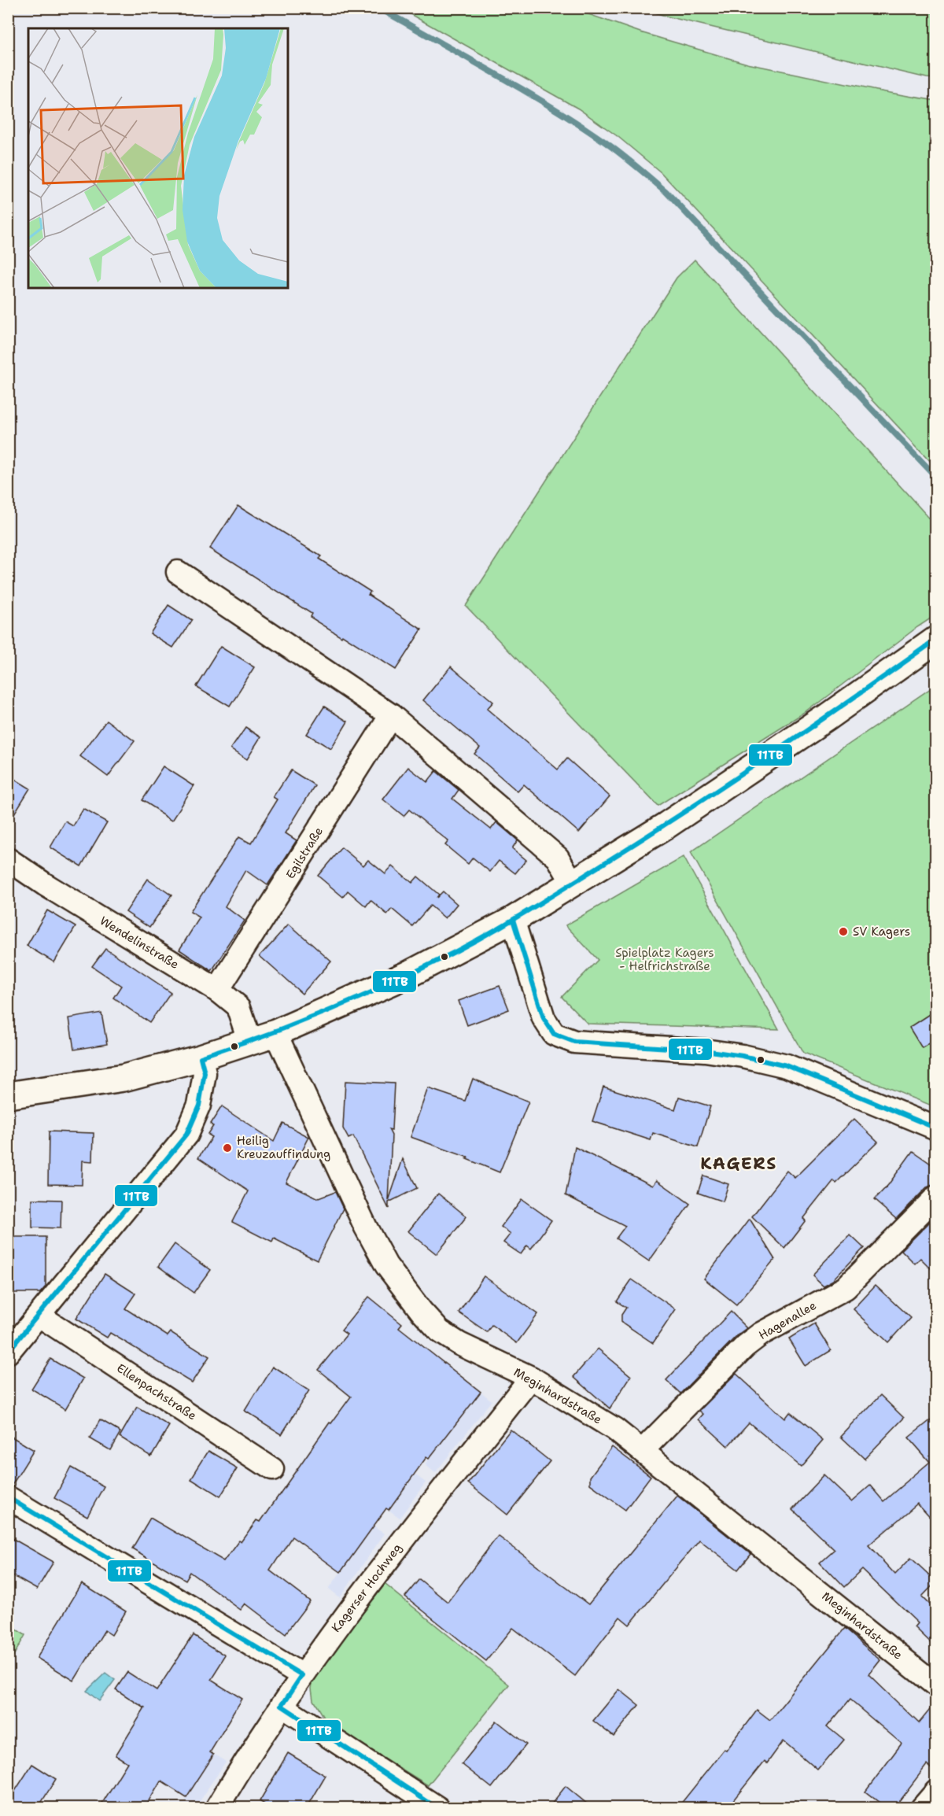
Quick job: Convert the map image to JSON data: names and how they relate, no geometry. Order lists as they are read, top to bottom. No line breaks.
{"streets":{"street":["Egilstraße","Wendelinstraße","Hagenallee","Ellenpachstraße","Meginhardstraße","Kagerser Hochweg"]},"crossings":[["Egilstraße","Wendelinstraße"],["Hagenallee","Meginhardstraße"],["Meginhardstraße","Kagerser Hochweg"]],"districts":["KAGERS"],"parks":["Spielplatz Kagers - Helfrichstraße"],"places":["SV Kagers","Heilig Kreuzauffindung"],"lines":["transit line 11TB"]}
